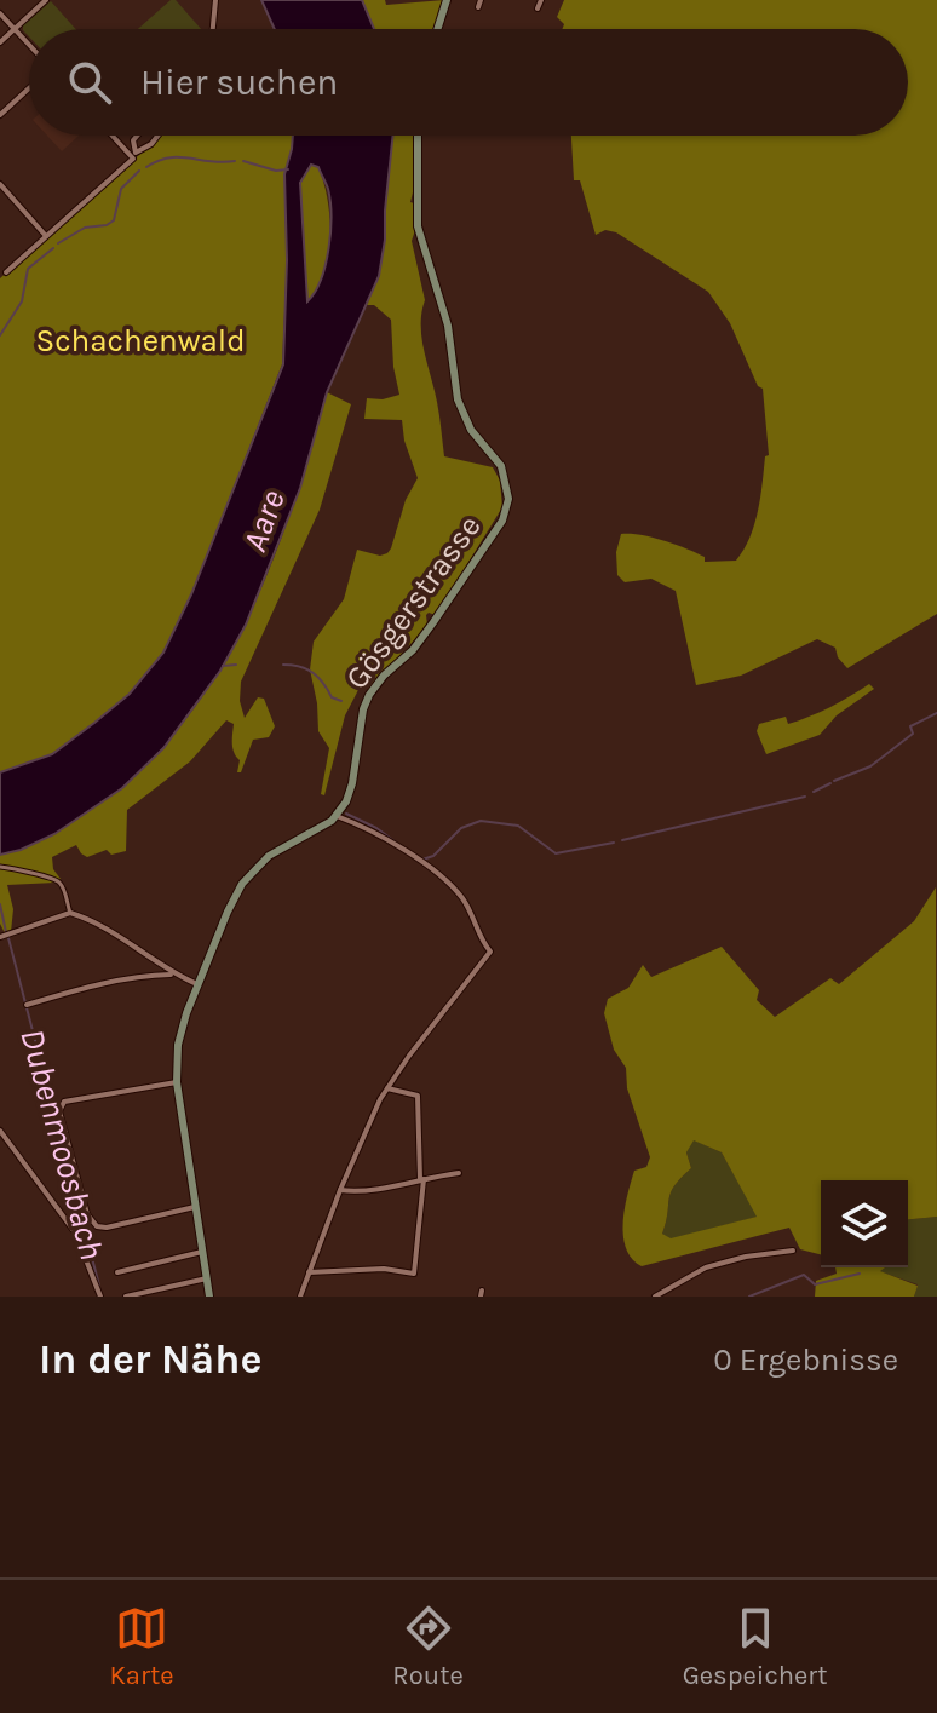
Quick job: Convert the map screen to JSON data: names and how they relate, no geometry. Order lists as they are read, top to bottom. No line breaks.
{"streets":{"main road":["Gösgerstrasse"]},"water":["Aare","Dubenmoosbach"],"parks":["Schachenwald"],"page":{"search":"Hier suchen","heading":["In der Nähe","0 Ergebnisse"],"nav":["Karte","Route","Gespeichert"]}}
